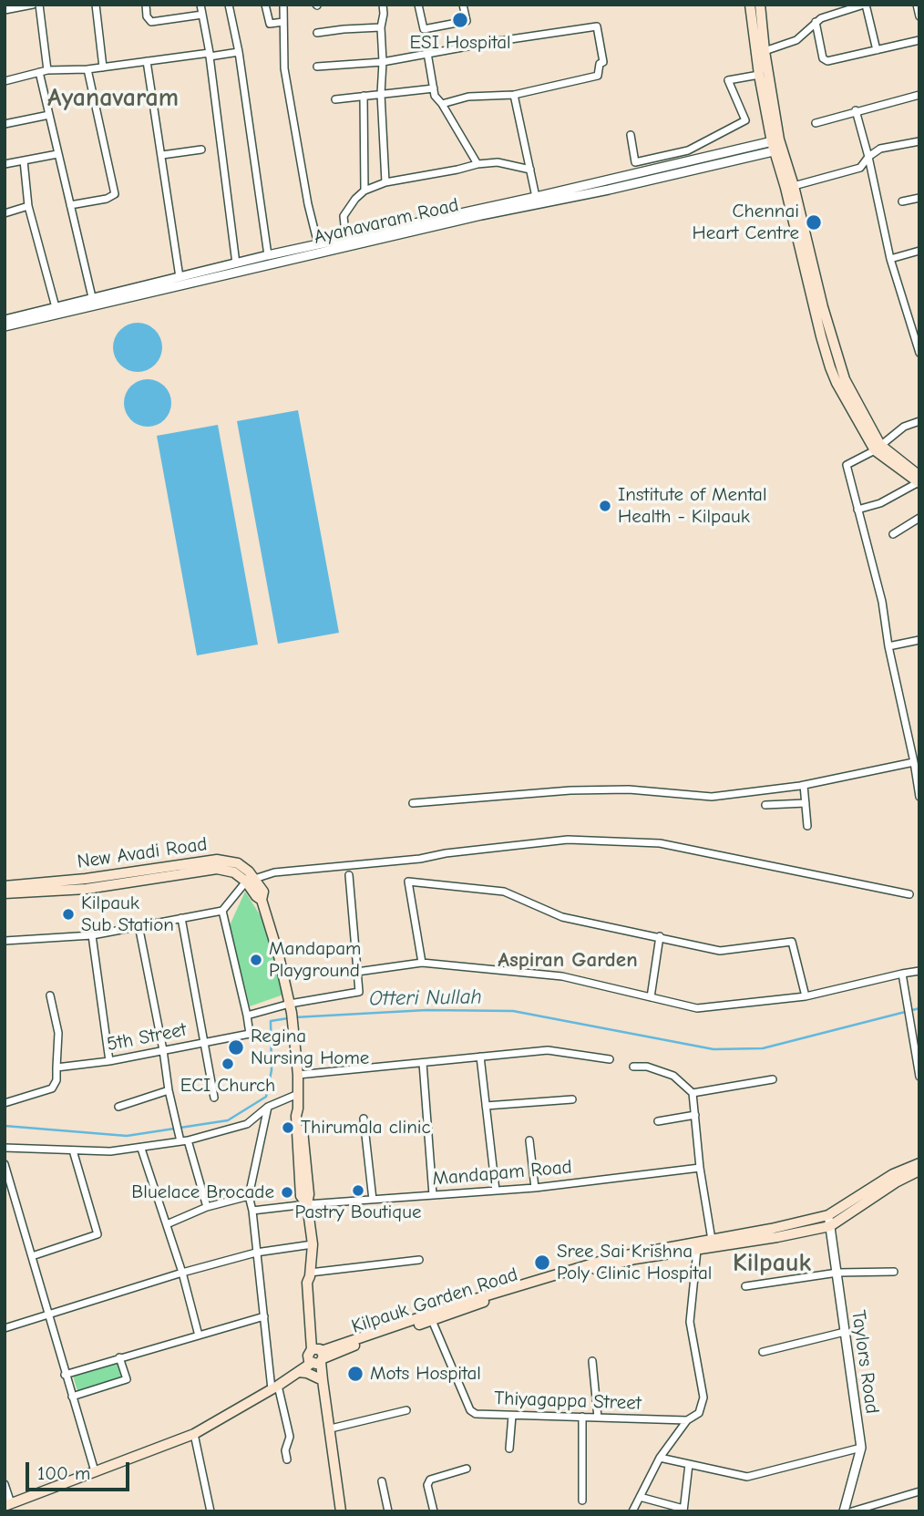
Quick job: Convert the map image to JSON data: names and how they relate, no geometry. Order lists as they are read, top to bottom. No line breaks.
{"streets":{"main road":["New Avadi Road","Kilpauk Garden Road"],"street":["Ayanavaram Road","5th Street","Mandapam Road","Taylors Road","Thiyagappa Street"]},"crossings":[["New Avadi Road","Mandapam Road"],["New Avadi Road","Kilpauk Garden Road"],["Kilpauk Garden Road","Taylors Road"],["Kilpauk Garden Road","Thiyagappa Street"]],"districts":["Ayanavaram","Aspiran Garden","Kilpauk"],"water":["Otteri Nullah"],"places":["ESI Hospital","Chennai Heart Centre","Institute of Mental Health - Kilpauk","Kilpauk Sub Station","Mandapam Playground","Regina Nursing Home","ECI Church","Thirumala clinic","Pastry Boutique","Bluelace Brocade","Sree Sai Krishna Poly Clinic Hospital","Mots Hospital"],"scale_bar":"100 m"}
